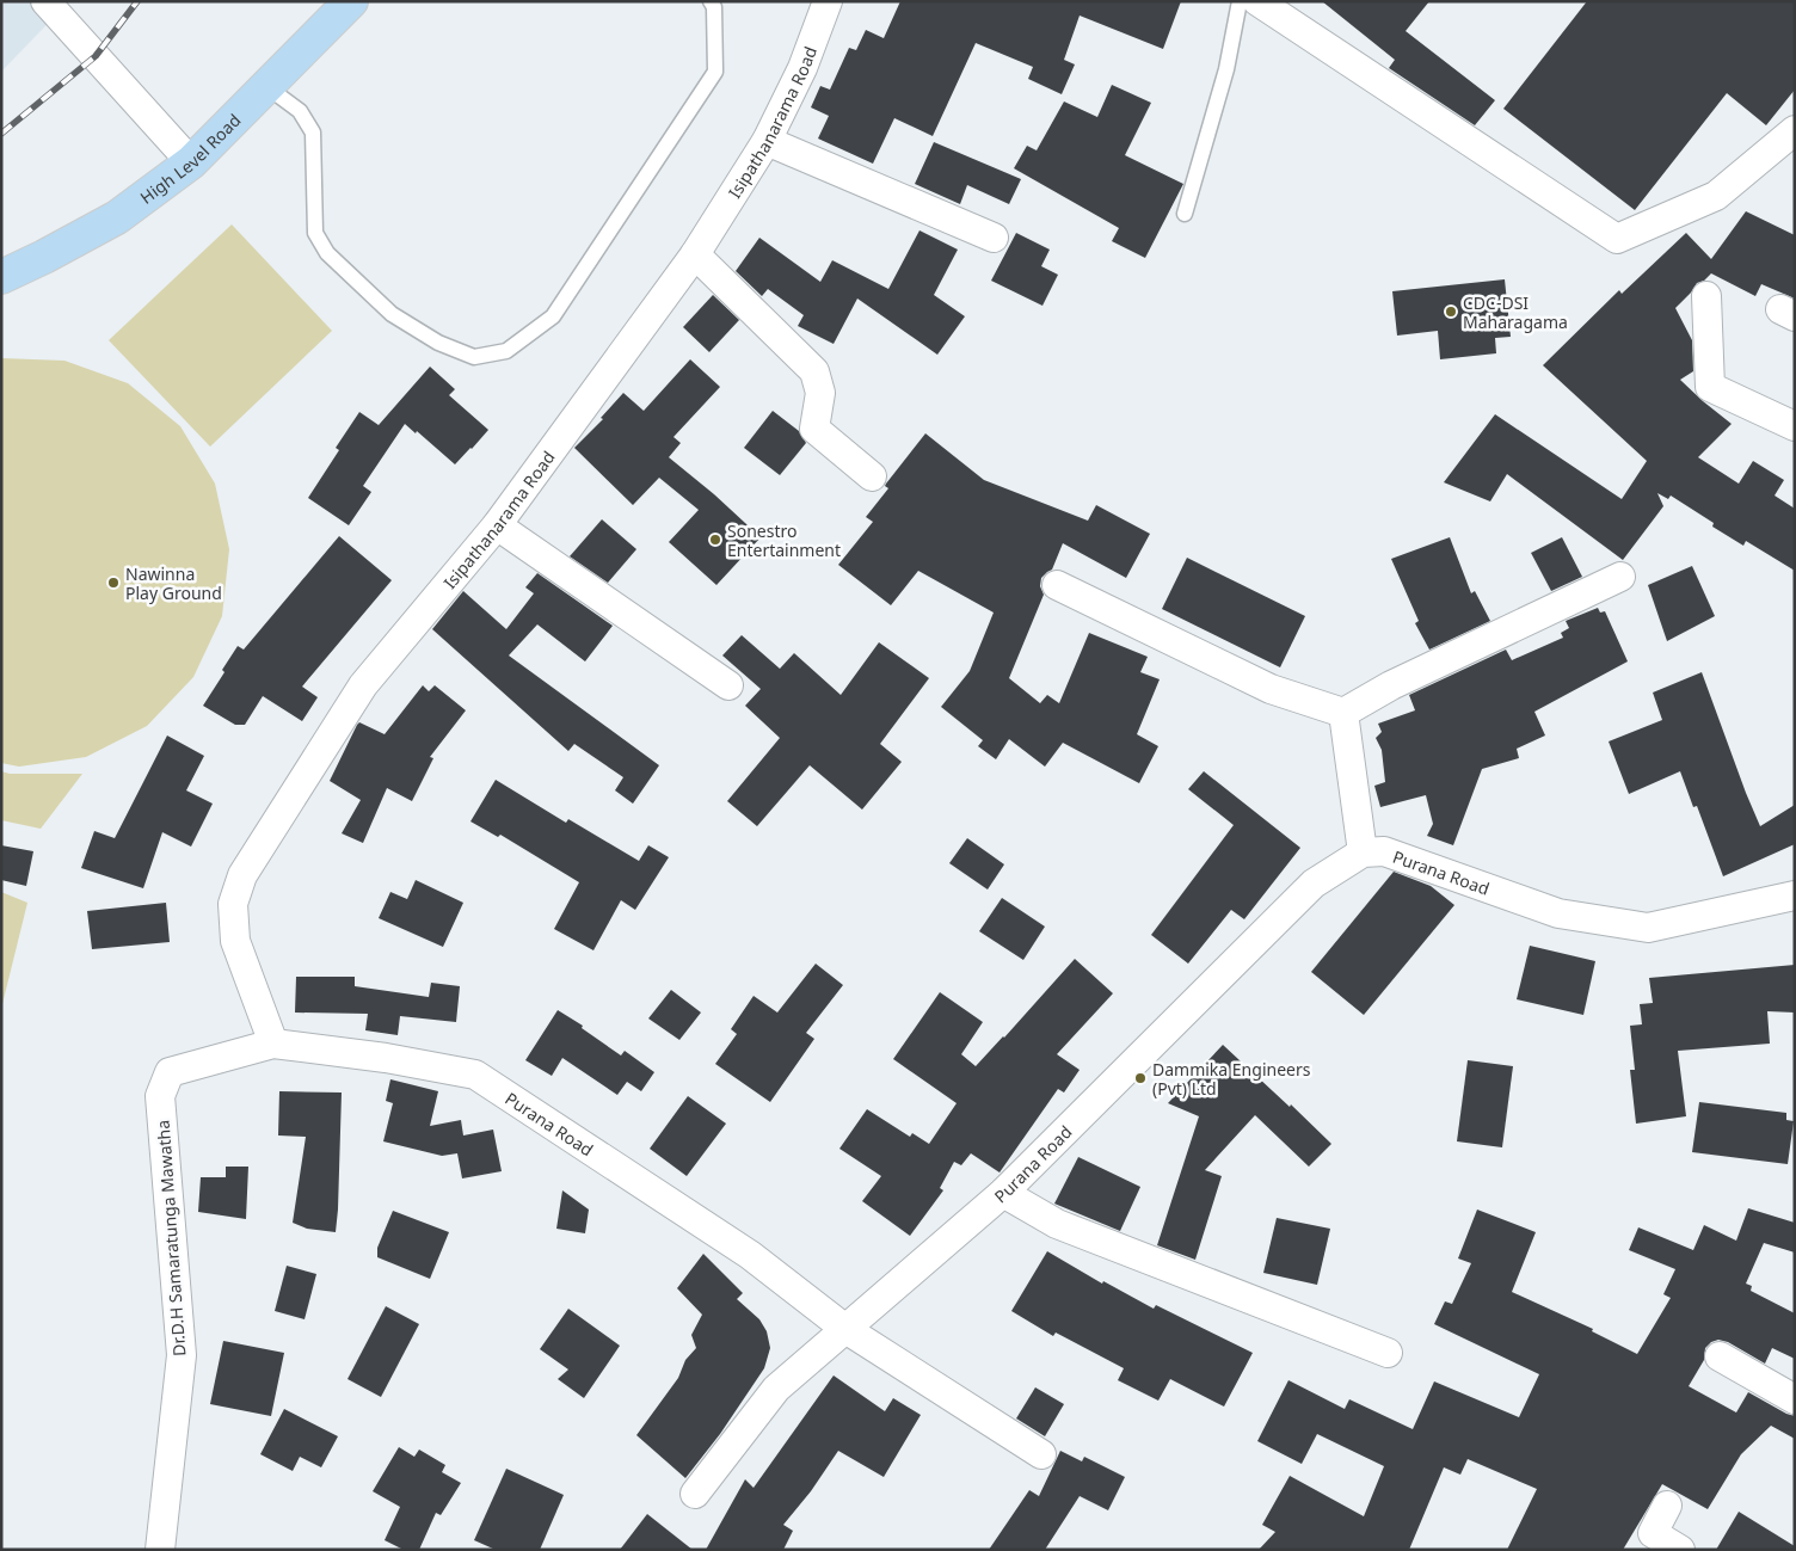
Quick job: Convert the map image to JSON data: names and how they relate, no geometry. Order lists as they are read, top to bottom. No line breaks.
{"streets":{"highway":["High Level Road"],"street":["Isipathanarama Road","Purana Road","Dr.D.H Samaratunga Mawatha"]},"crossings":[["Isipathanarama Road","Purana Road"],["Isipathanarama Road","Dr.D.H Samaratunga Mawatha"],["Purana Road","Dr.D.H Samaratunga Mawatha"]],"places":["CDC-DSI Maharagama","Sonestro Entertainment","Nawinna Play Ground","Dammika Engineers (Pvt) Ltd"]}
